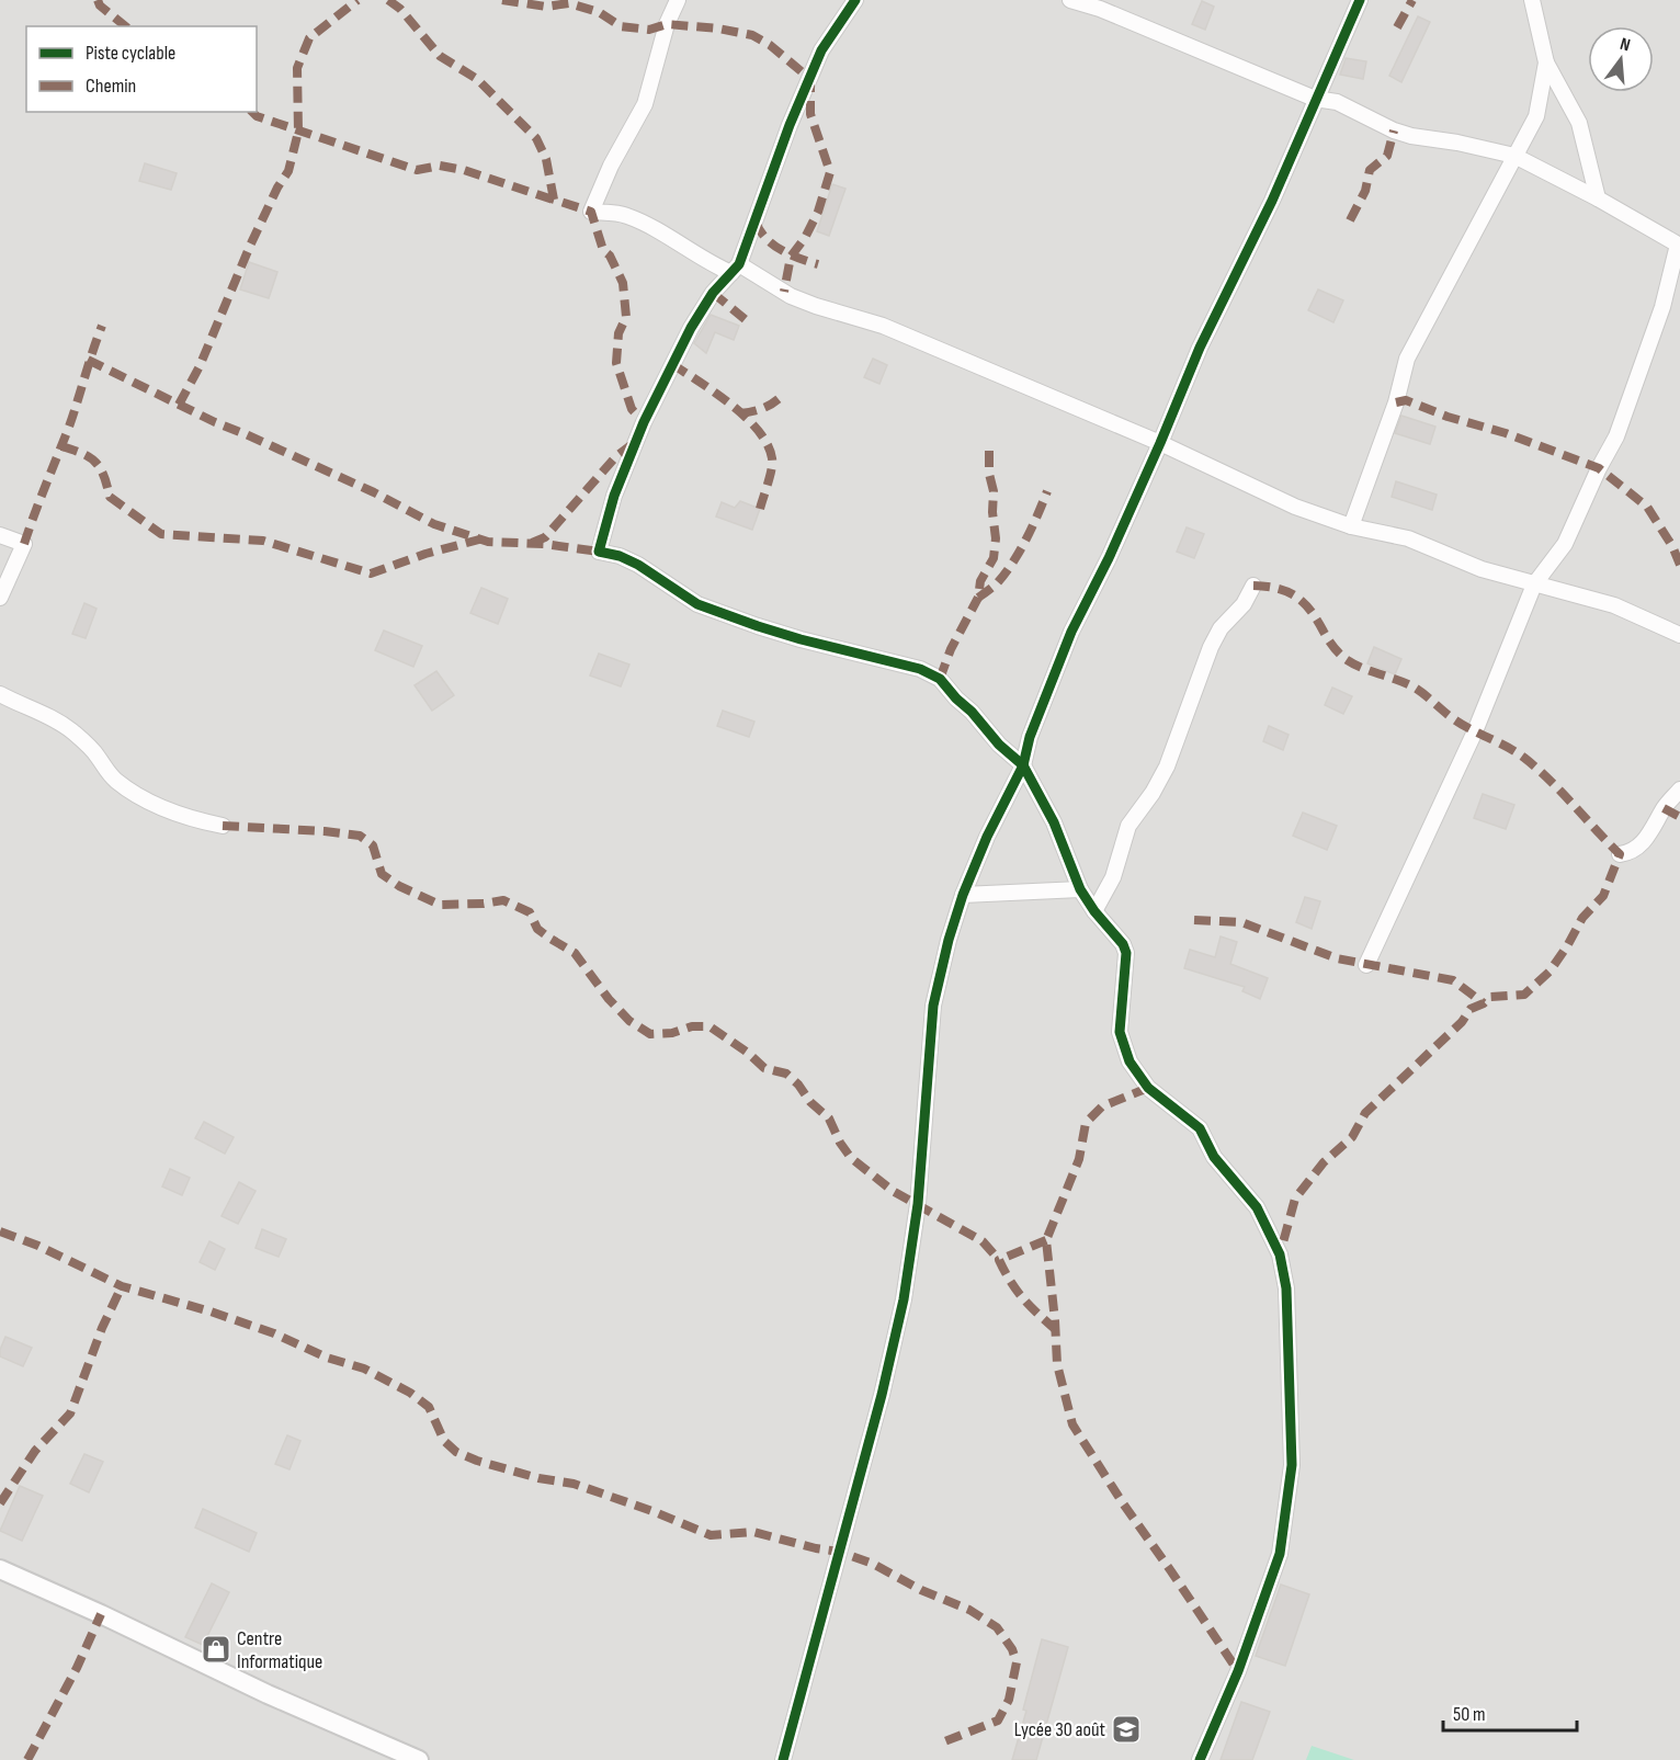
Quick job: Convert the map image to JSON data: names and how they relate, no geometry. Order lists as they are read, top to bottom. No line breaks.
{"places":{"shop":["Centre Informatique"],"school or university":["Lycée 30 août"]},"legend":["Piste cyclable","Chemin"],"scale_bar":"50 m","north":"top"}
